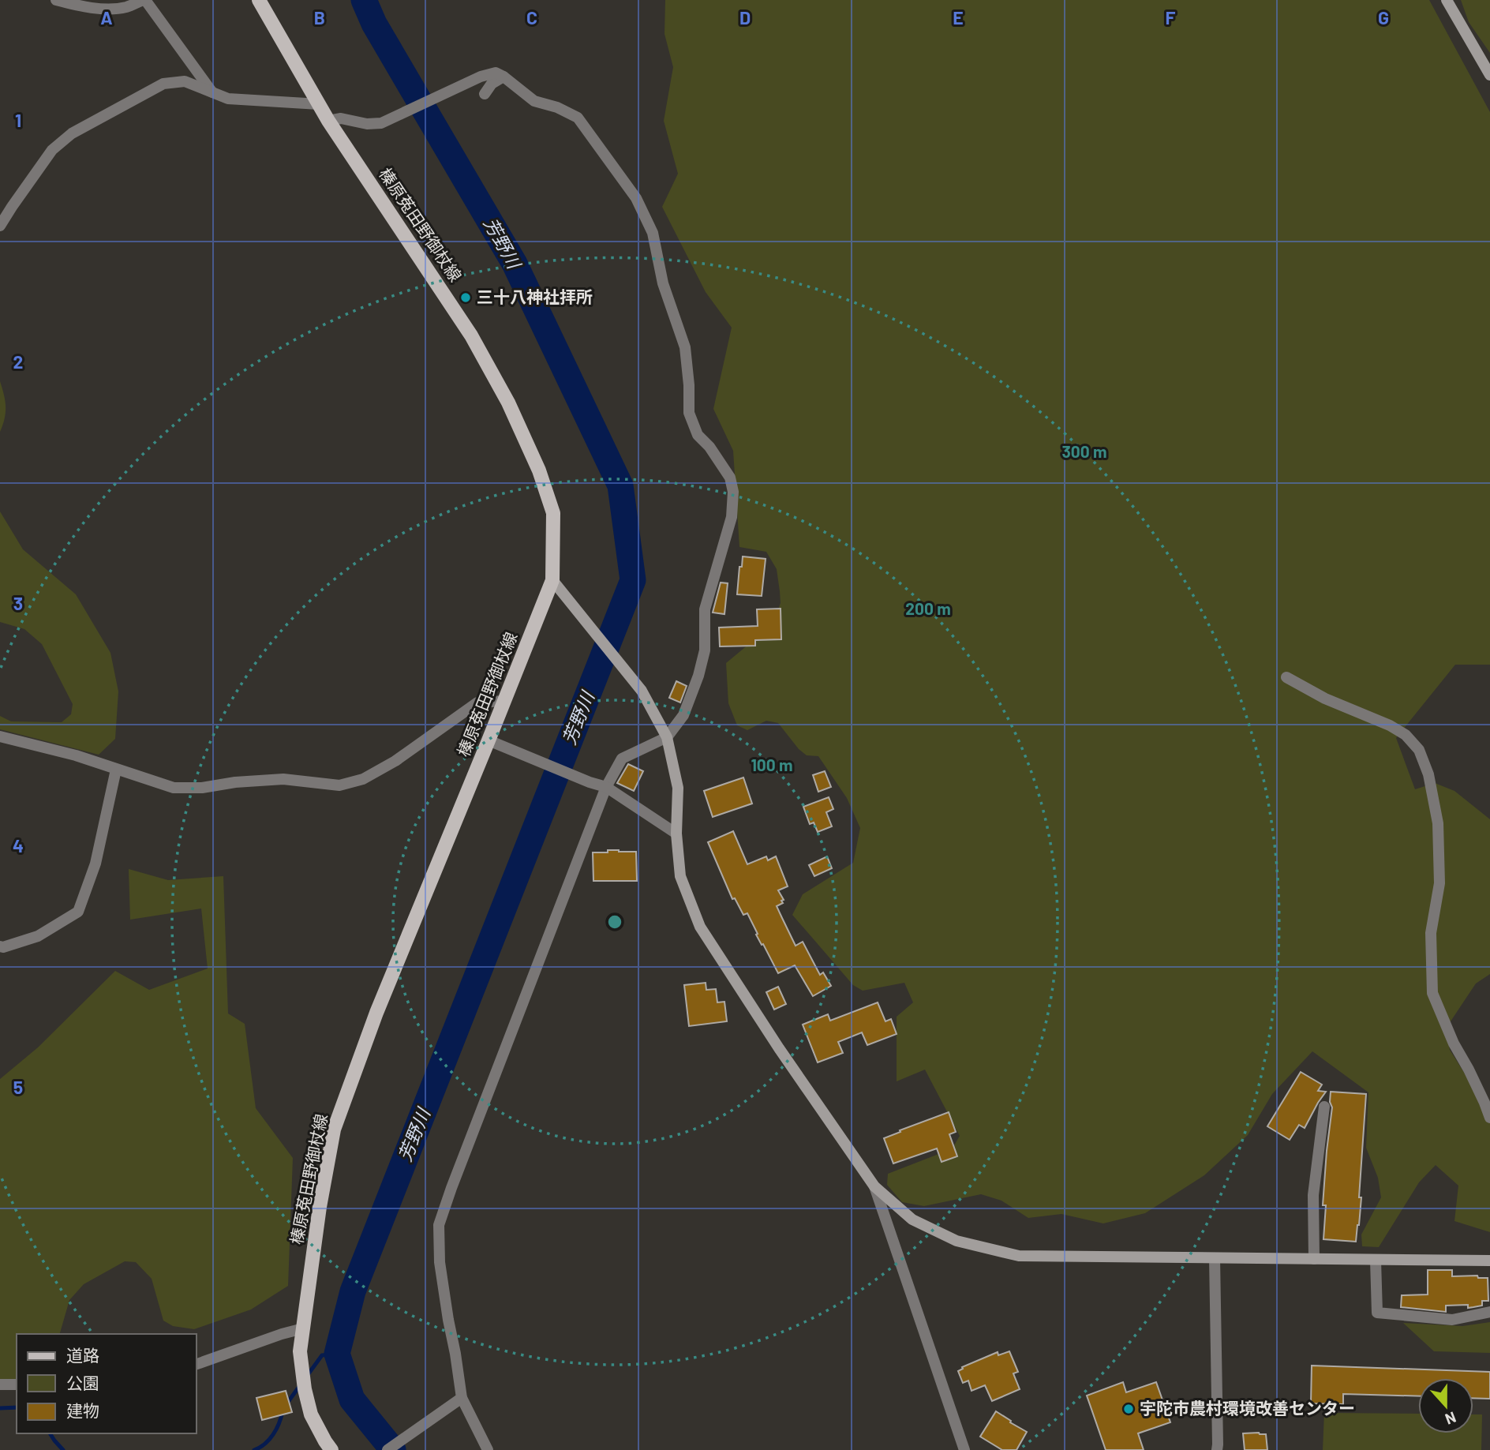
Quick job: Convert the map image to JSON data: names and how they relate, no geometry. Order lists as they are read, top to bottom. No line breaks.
{"streets":{"main road":["榛原菟田野御杖線"]},"water":["芳野川"],"places":["三十八神社拝所","宇陀市農村環境改善センター"],"legend":["道路","公園","建物"],"north":"bottom","grid":{"columns":["A","B","C","D","E","F","G"],"rows":["1","2","3","4","5"]},"rings":["300 m","200 m","100 m"]}
